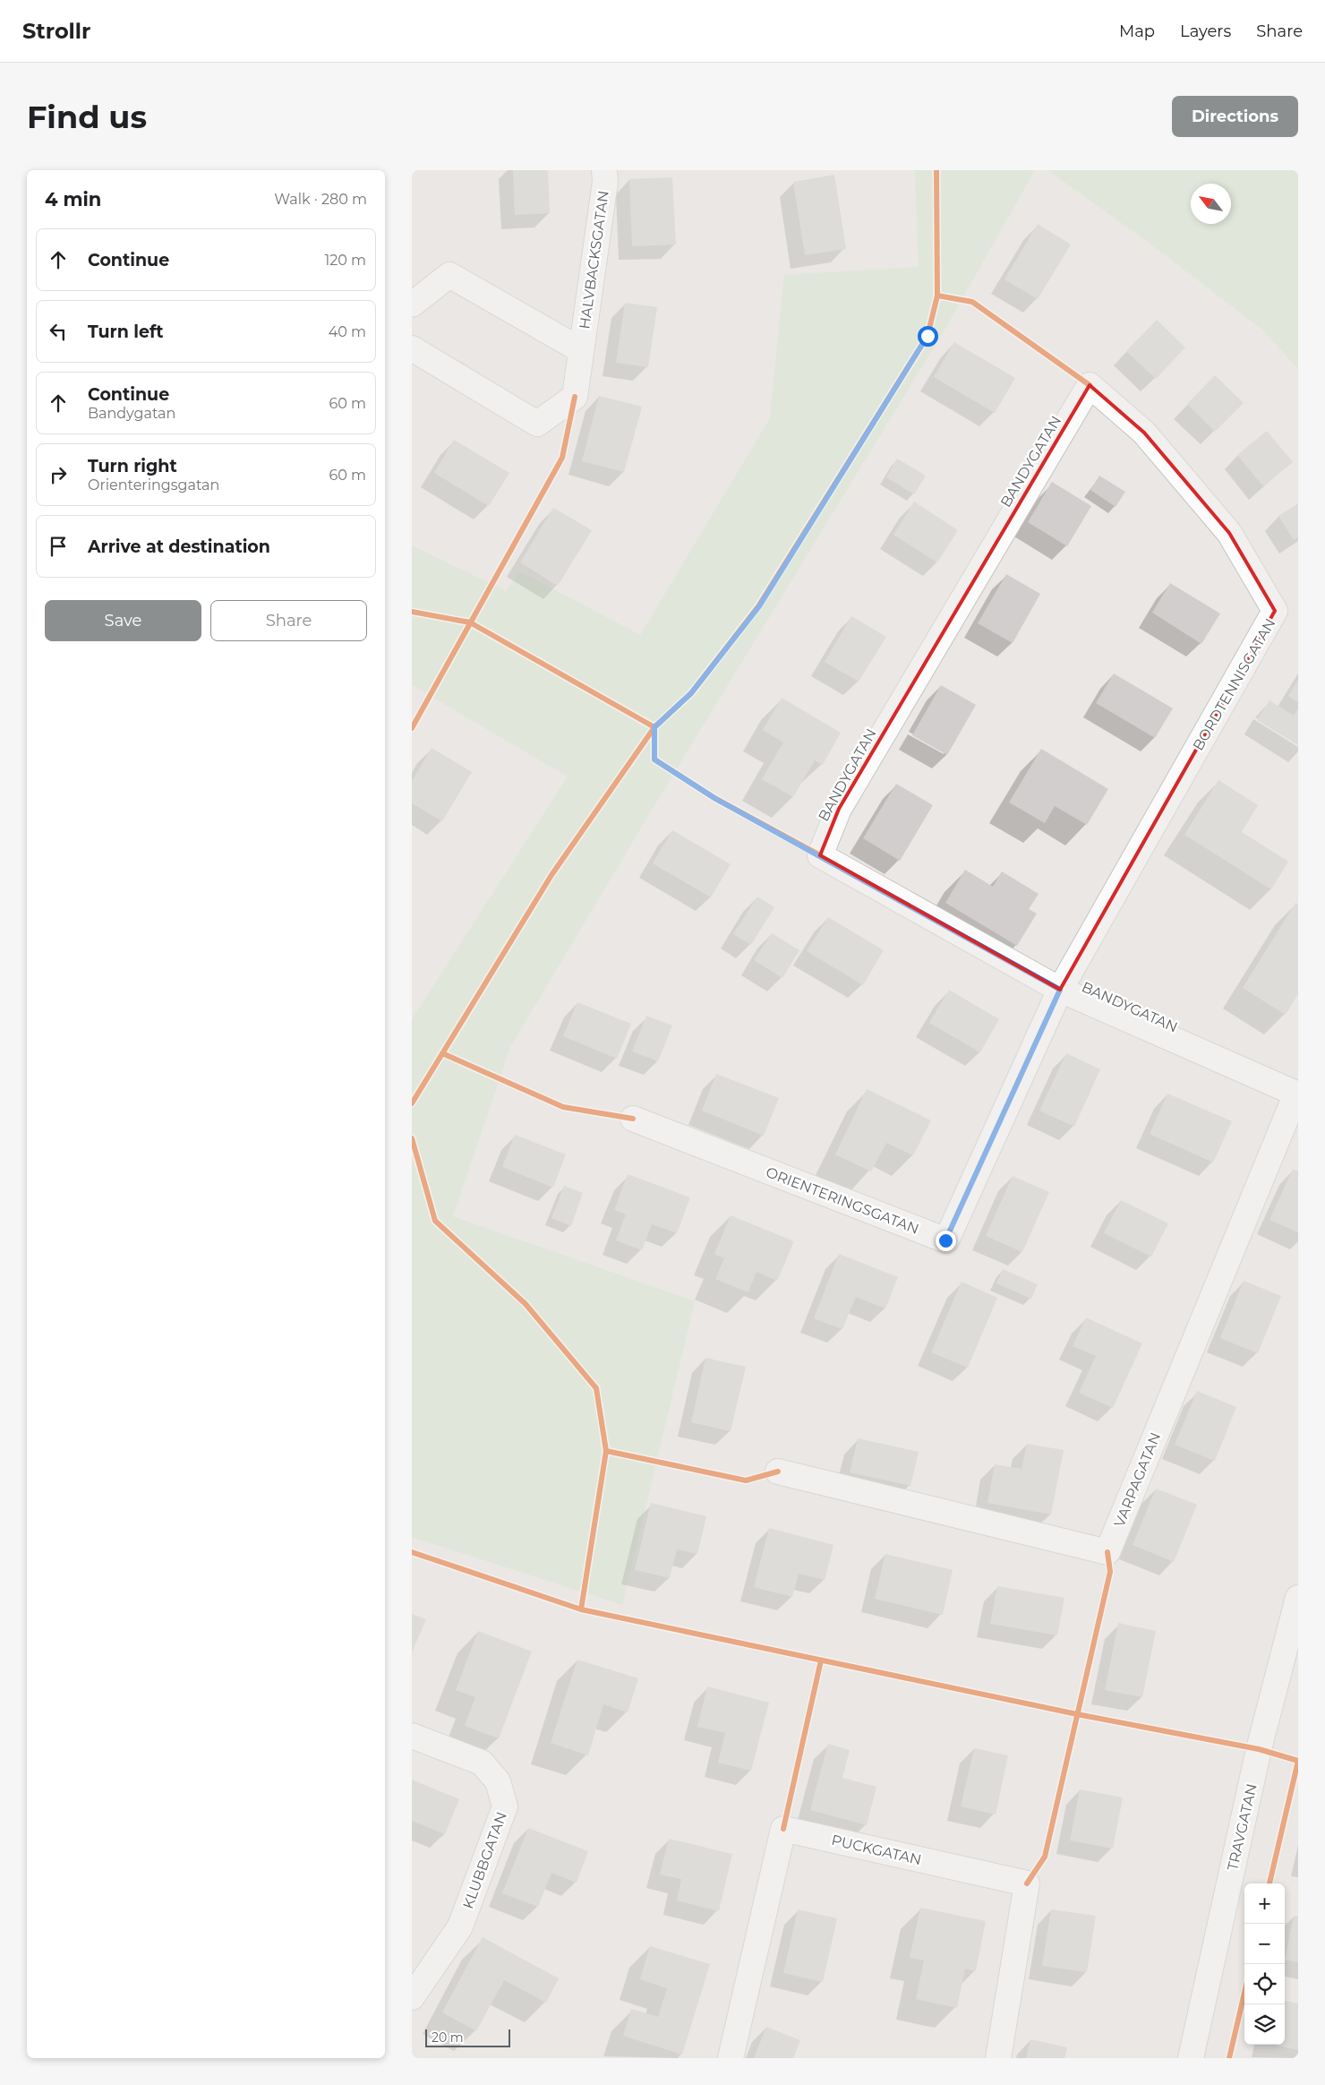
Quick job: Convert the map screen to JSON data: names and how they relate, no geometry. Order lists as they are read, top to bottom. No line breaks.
{"streets":{"street":["HALVBACKSGATAN","BANDYGATAN","BORDTENNISGATAN","ORIENTERINGSGATAN","VARPAGATAN","TRAVGATAN","PUCKGATAN","KLUBBGATAN"]},"crossings":[["BANDYGATAN","BORDTENNISGATAN"],["BANDYGATAN","ORIENTERINGSGATAN"],["BANDYGATAN","VARPAGATAN"],["BORDTENNISGATAN","ORIENTERINGSGATAN"]],"scale_bar":"20 m","north":"top left","page":{"header":"Strollr","nav":["Map","Layers","Share"],"buttons":["Directions",["Save","Share"]],"title":"Find us","heading":["4 min","Walk · 280 m"],"list":[["Continue","120 m"],["Turn left","40 m"],["Continue","Bandygatan","60 m"],["Turn right","Orienteringsgatan","60 m"],"Arrive at destination"],"map_buttons":["+","−"],"scale":"20 m"}}
